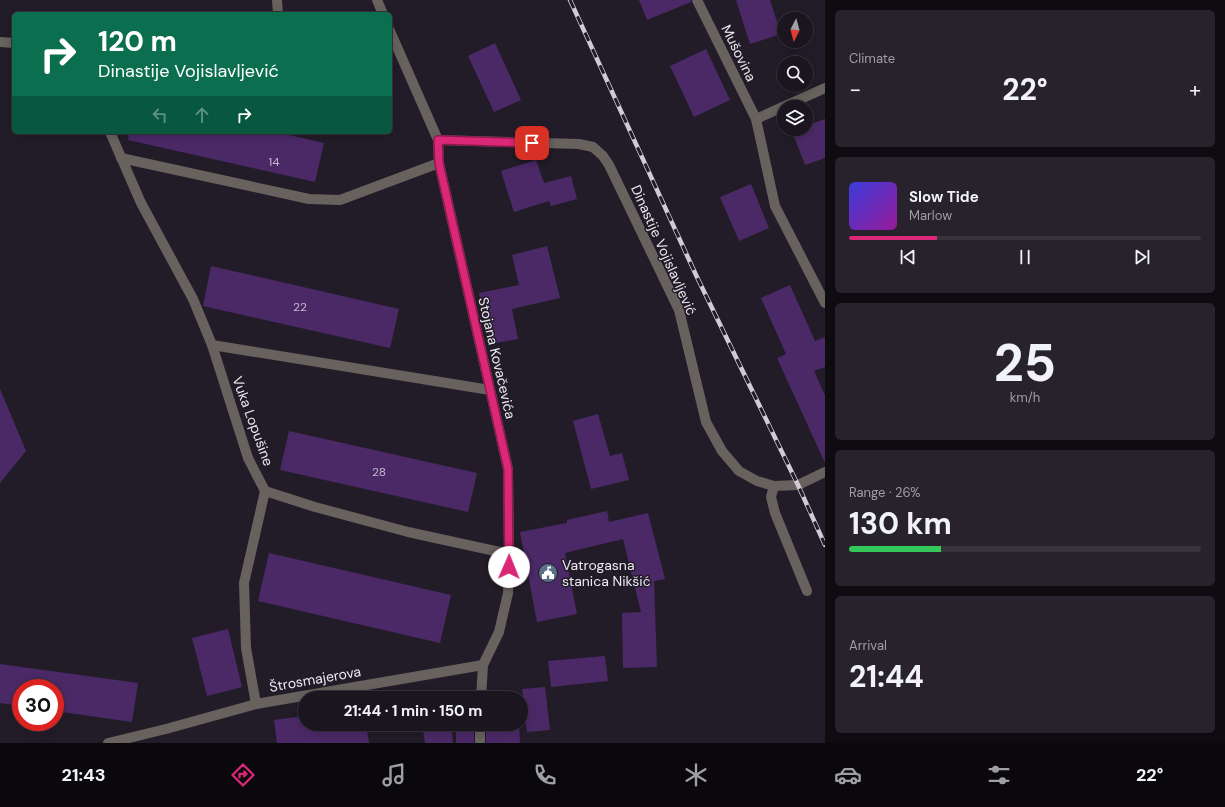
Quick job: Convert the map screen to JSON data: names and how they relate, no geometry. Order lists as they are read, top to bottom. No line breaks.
{"streets":{"street":["Mušovina","Dinastije Vojislavljević","Stojana Kovačevića","Vuka Lopušine","Štrosmajerova"]},"crossings":[["Dinastije Vojislavljević","Stojana Kovačevića"],["Stojana Kovačevića","Štrosmajerova"]],"places":{"public building":["Vatrogasna stanica Nikšić"]},"house_numbers":["14","22","28"],"north":"bottom","page":{"tile":["Climate",["25","km/h"],["Range · 26%","130 km"],["Arrival","21:44"]],"turn":["120 m","Dinastije Vojislavljević"],"heat":["−","22°","+"],"song":["Slow Tide","Marlow"],"limit":"30","trip":"21:44 · 1 min · 150 m","tabs":["21:43","22°"]}}
